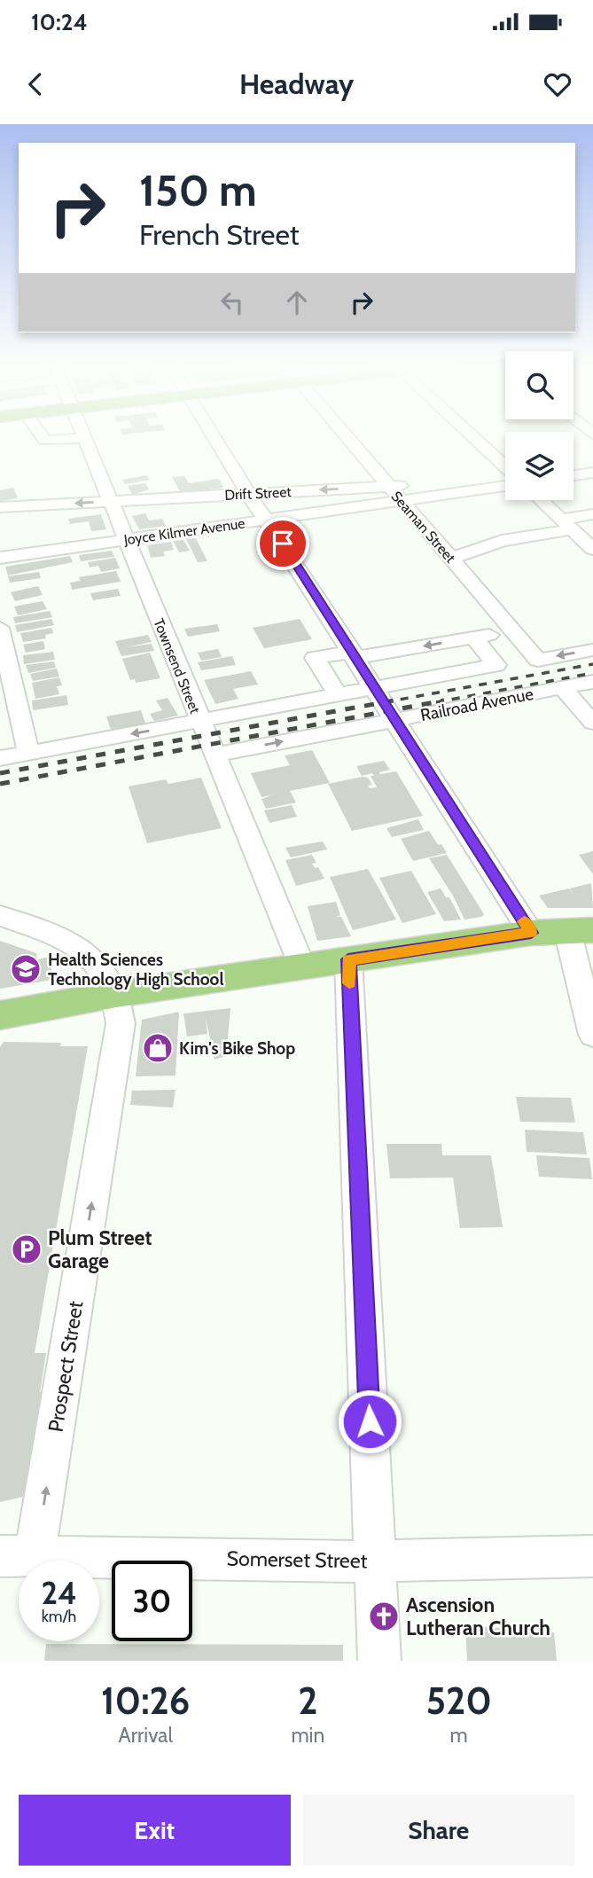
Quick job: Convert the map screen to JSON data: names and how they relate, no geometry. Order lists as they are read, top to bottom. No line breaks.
{"streets":{"street":["Drift Street","Seaman Street","Joyce Kilmer Avenue","Townsend Street","Railroad Avenue","Prospect Street","Somerset Street"]},"crossings":[["Drift Street","Seaman Street"],["Drift Street","Townsend Street"],["Seaman Street","Joyce Kilmer Avenue"],["Seaman Street","Railroad Avenue"],["Joyce Kilmer Avenue","Townsend Street"],["Townsend Street","Railroad Avenue"],["Prospect Street","Somerset Street"]],"one_way":["Prospect Street"],"places":{"school or university":["Health Sciences Technology High School"],"shop":["Kim's Bike Shop"],"parking":["Plum Street Garage"],"church":["Ascension Lutheran Church"]},"page":{"status":"10:24","header":"Headway","turn":["150 m","French Street"],"speed":"24 km/h","limit":"30","eta":["10:26","Arrival","2","min","520","m"],"buttons":["Exit","Share"]}}
